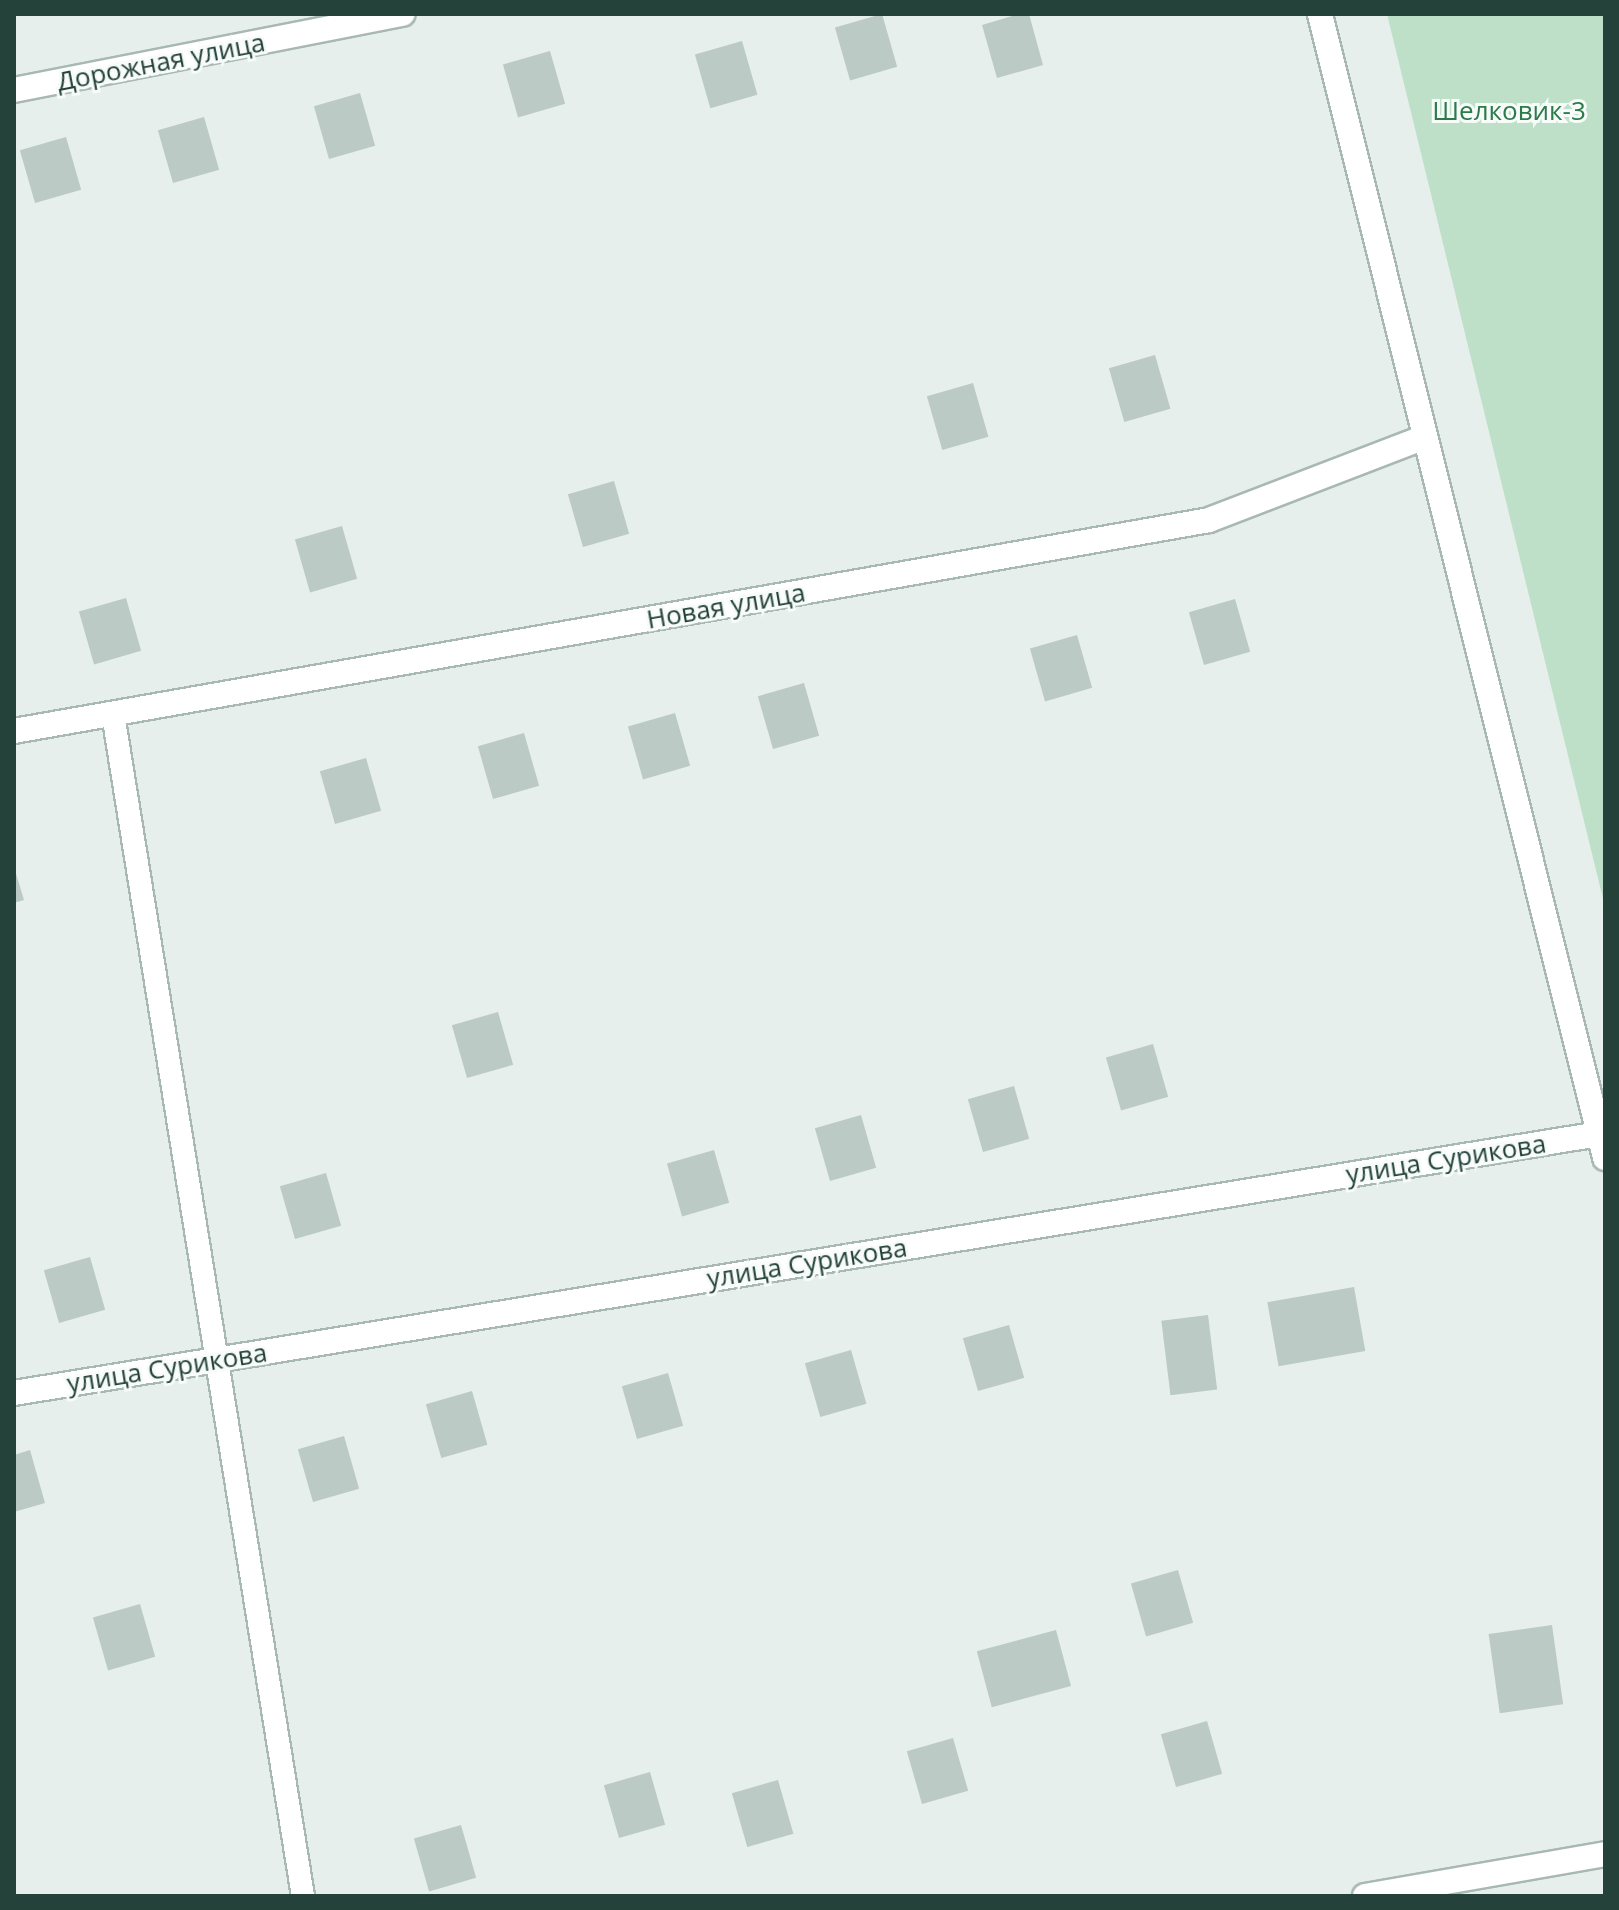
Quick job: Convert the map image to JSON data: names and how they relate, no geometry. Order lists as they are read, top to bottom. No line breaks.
{"streets":{"street":["Дорожная улица","Новая улица","улица Сурикова"]},"parks":["Шелковик-3"]}
